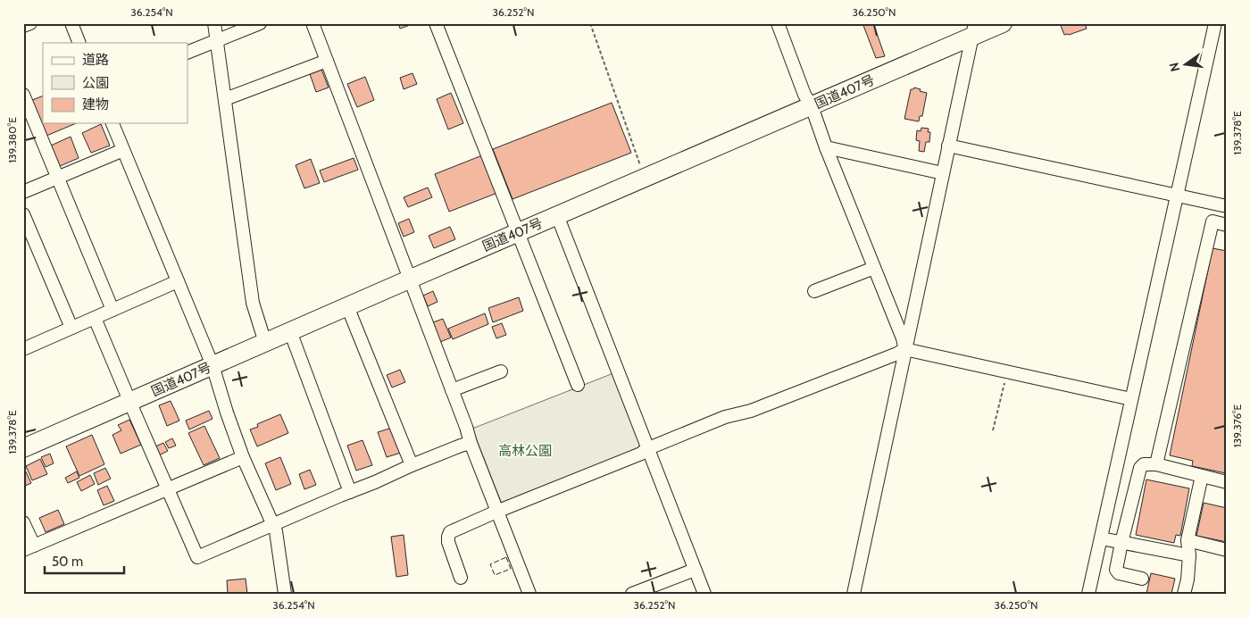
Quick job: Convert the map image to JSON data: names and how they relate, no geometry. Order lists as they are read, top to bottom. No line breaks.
{"streets":{"highway":["国道407号"]},"parks":["高林公園"],"legend":["道路","公園","建物"],"scale_bar":"50 m","north":"left","coordinates":["36.254°N","36.252°N","36.250°N","139.378°E","139.380°E","139.376°E"]}
